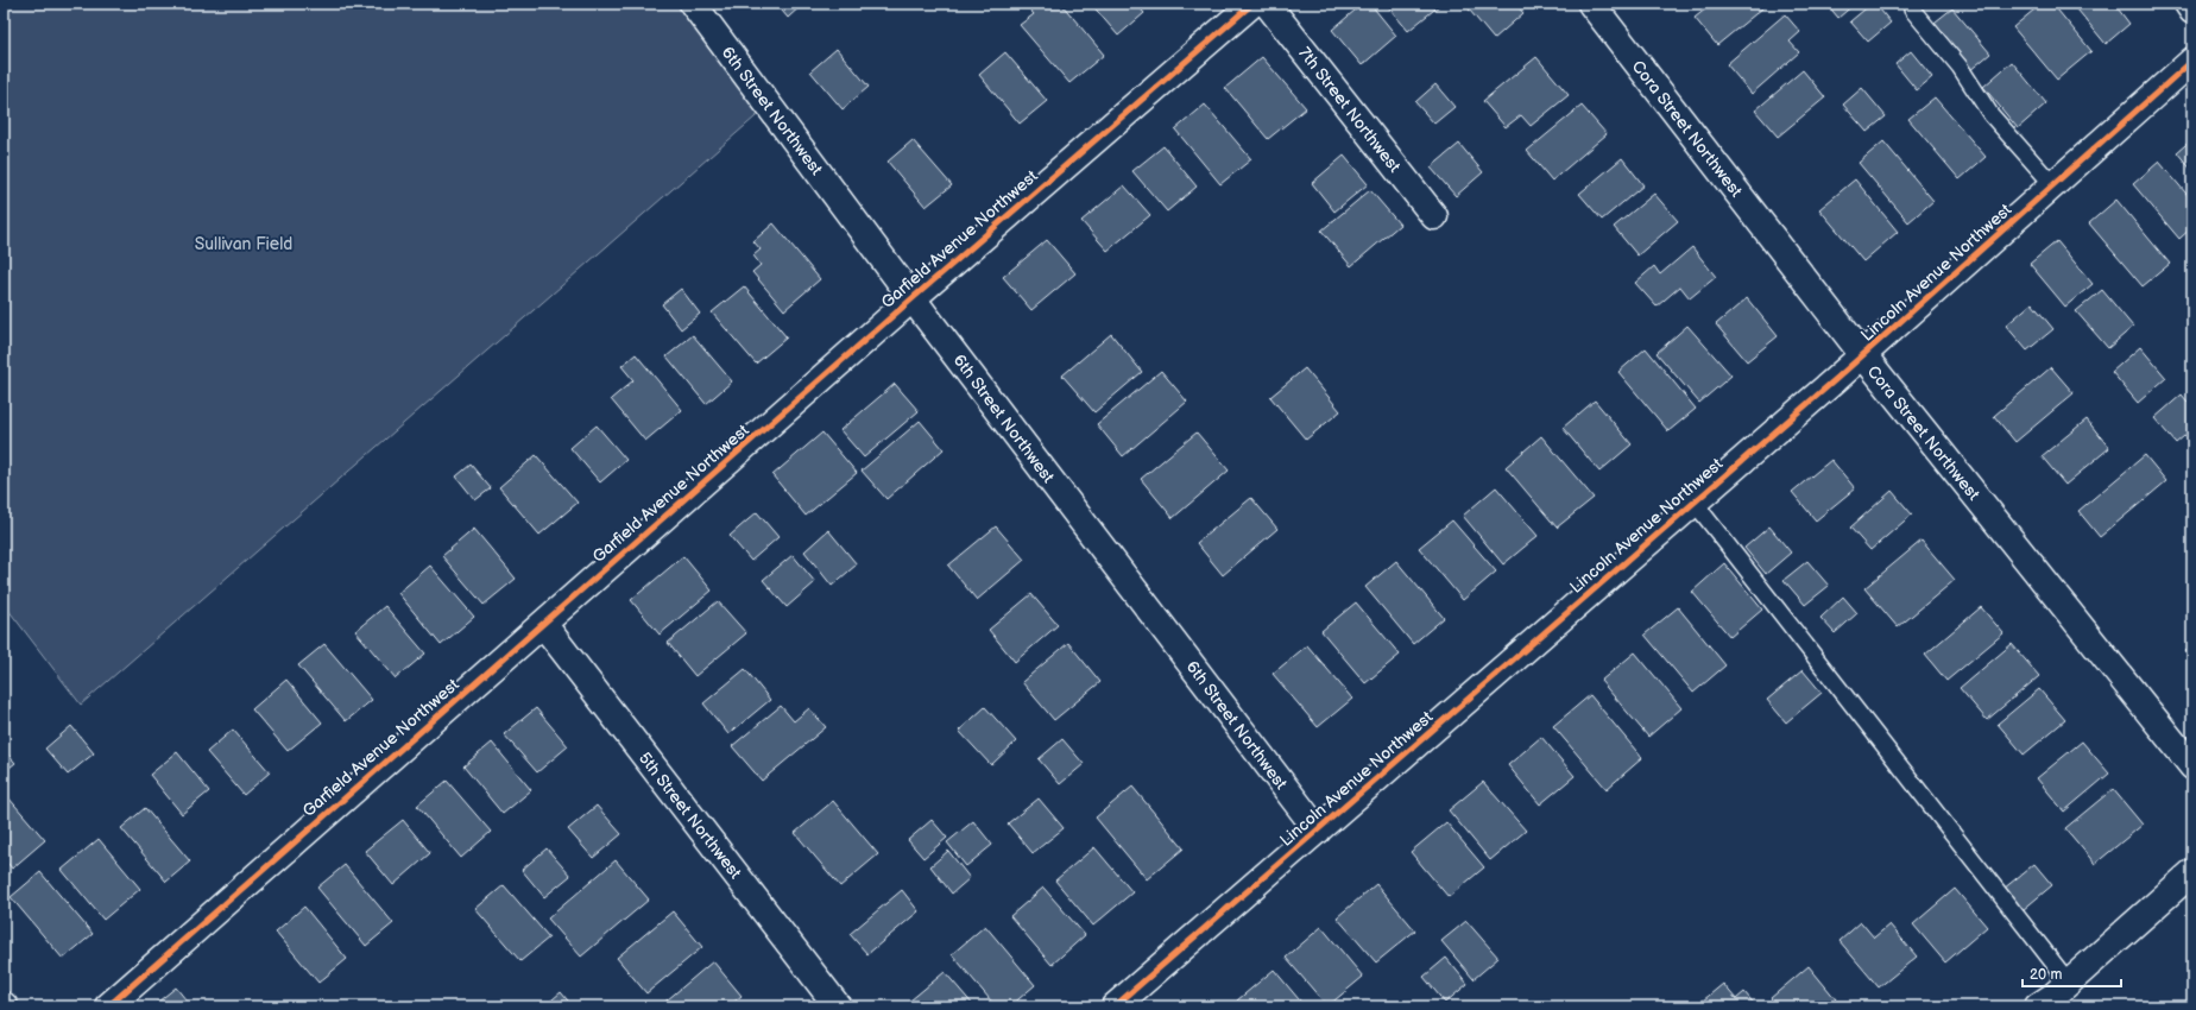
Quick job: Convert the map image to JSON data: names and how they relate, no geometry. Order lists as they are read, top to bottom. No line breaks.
{"streets":{"street":["7th Street Northwest","6th Street Northwest","Cora Street Northwest","Garfield Avenue Northwest","Lincoln Avenue Northwest","5th Street Northwest"]},"crossings":[["6th Street Northwest","Garfield Avenue Northwest"],["6th Street Northwest","Lincoln Avenue Northwest"],["Cora Street Northwest","Lincoln Avenue Northwest"],["Garfield Avenue Northwest","5th Street Northwest"]],"parks":["Sullivan Field"],"scale_bar":"20 m"}
